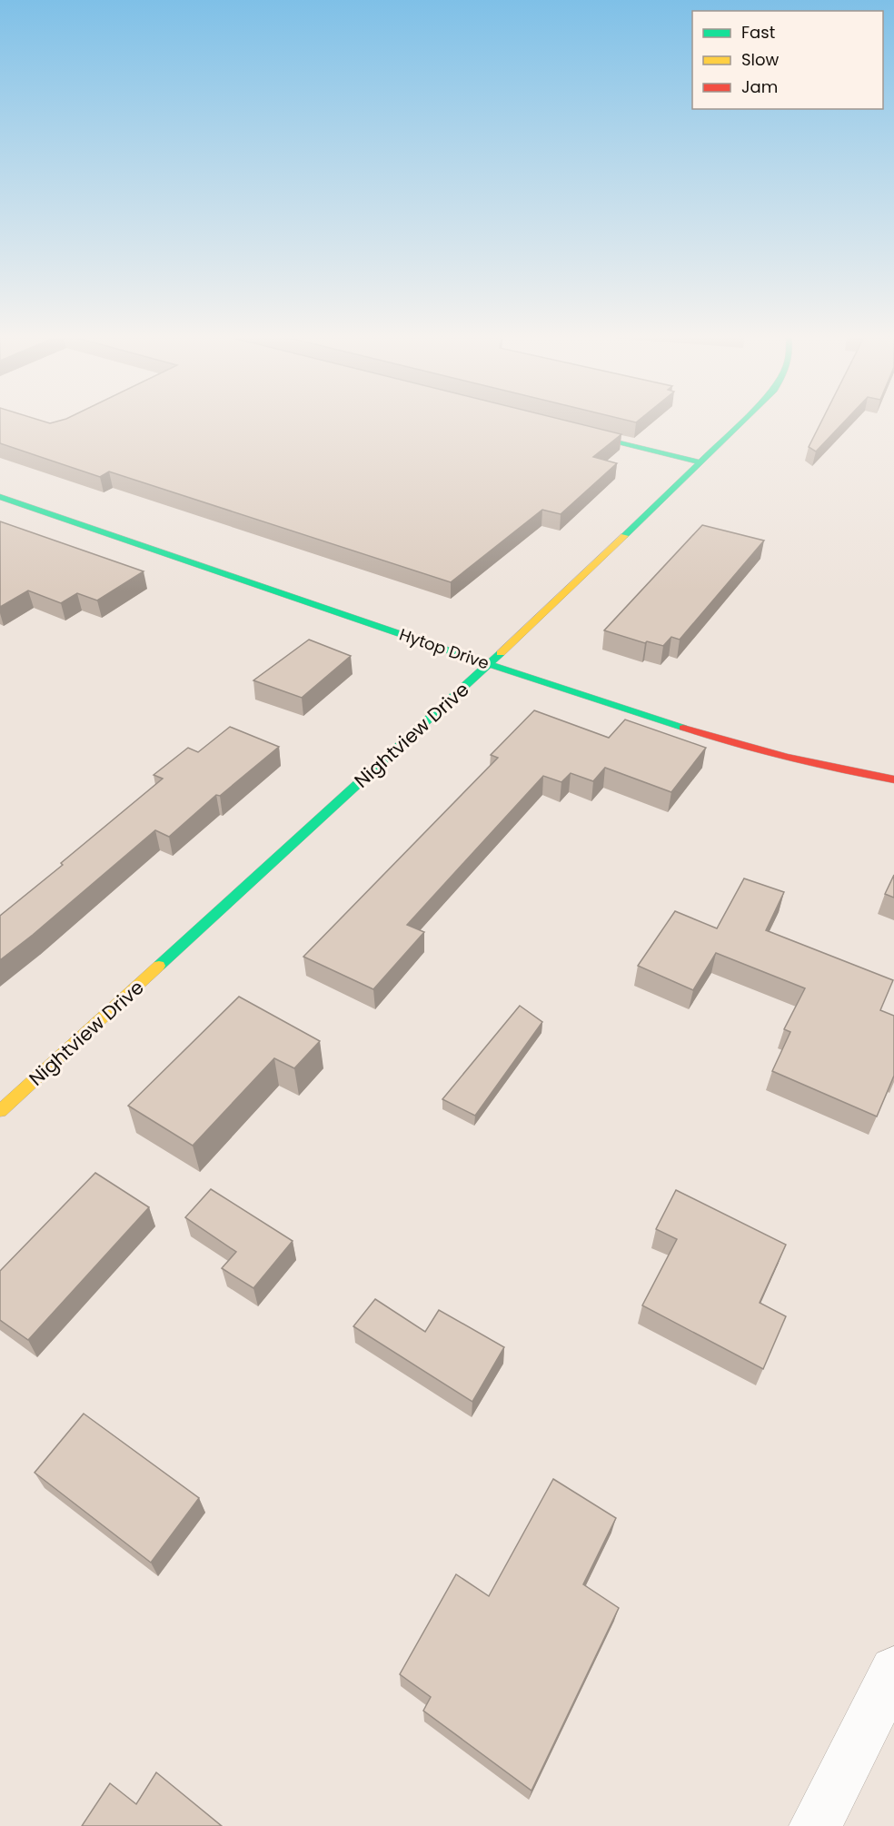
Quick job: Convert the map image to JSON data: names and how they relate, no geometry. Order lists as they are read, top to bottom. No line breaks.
{"streets":{"street":["Hytop Drive","Nightview Drive"]},"crossings":[["Hytop Drive","Nightview Drive"]],"legend":["Fast","Slow","Jam"]}
